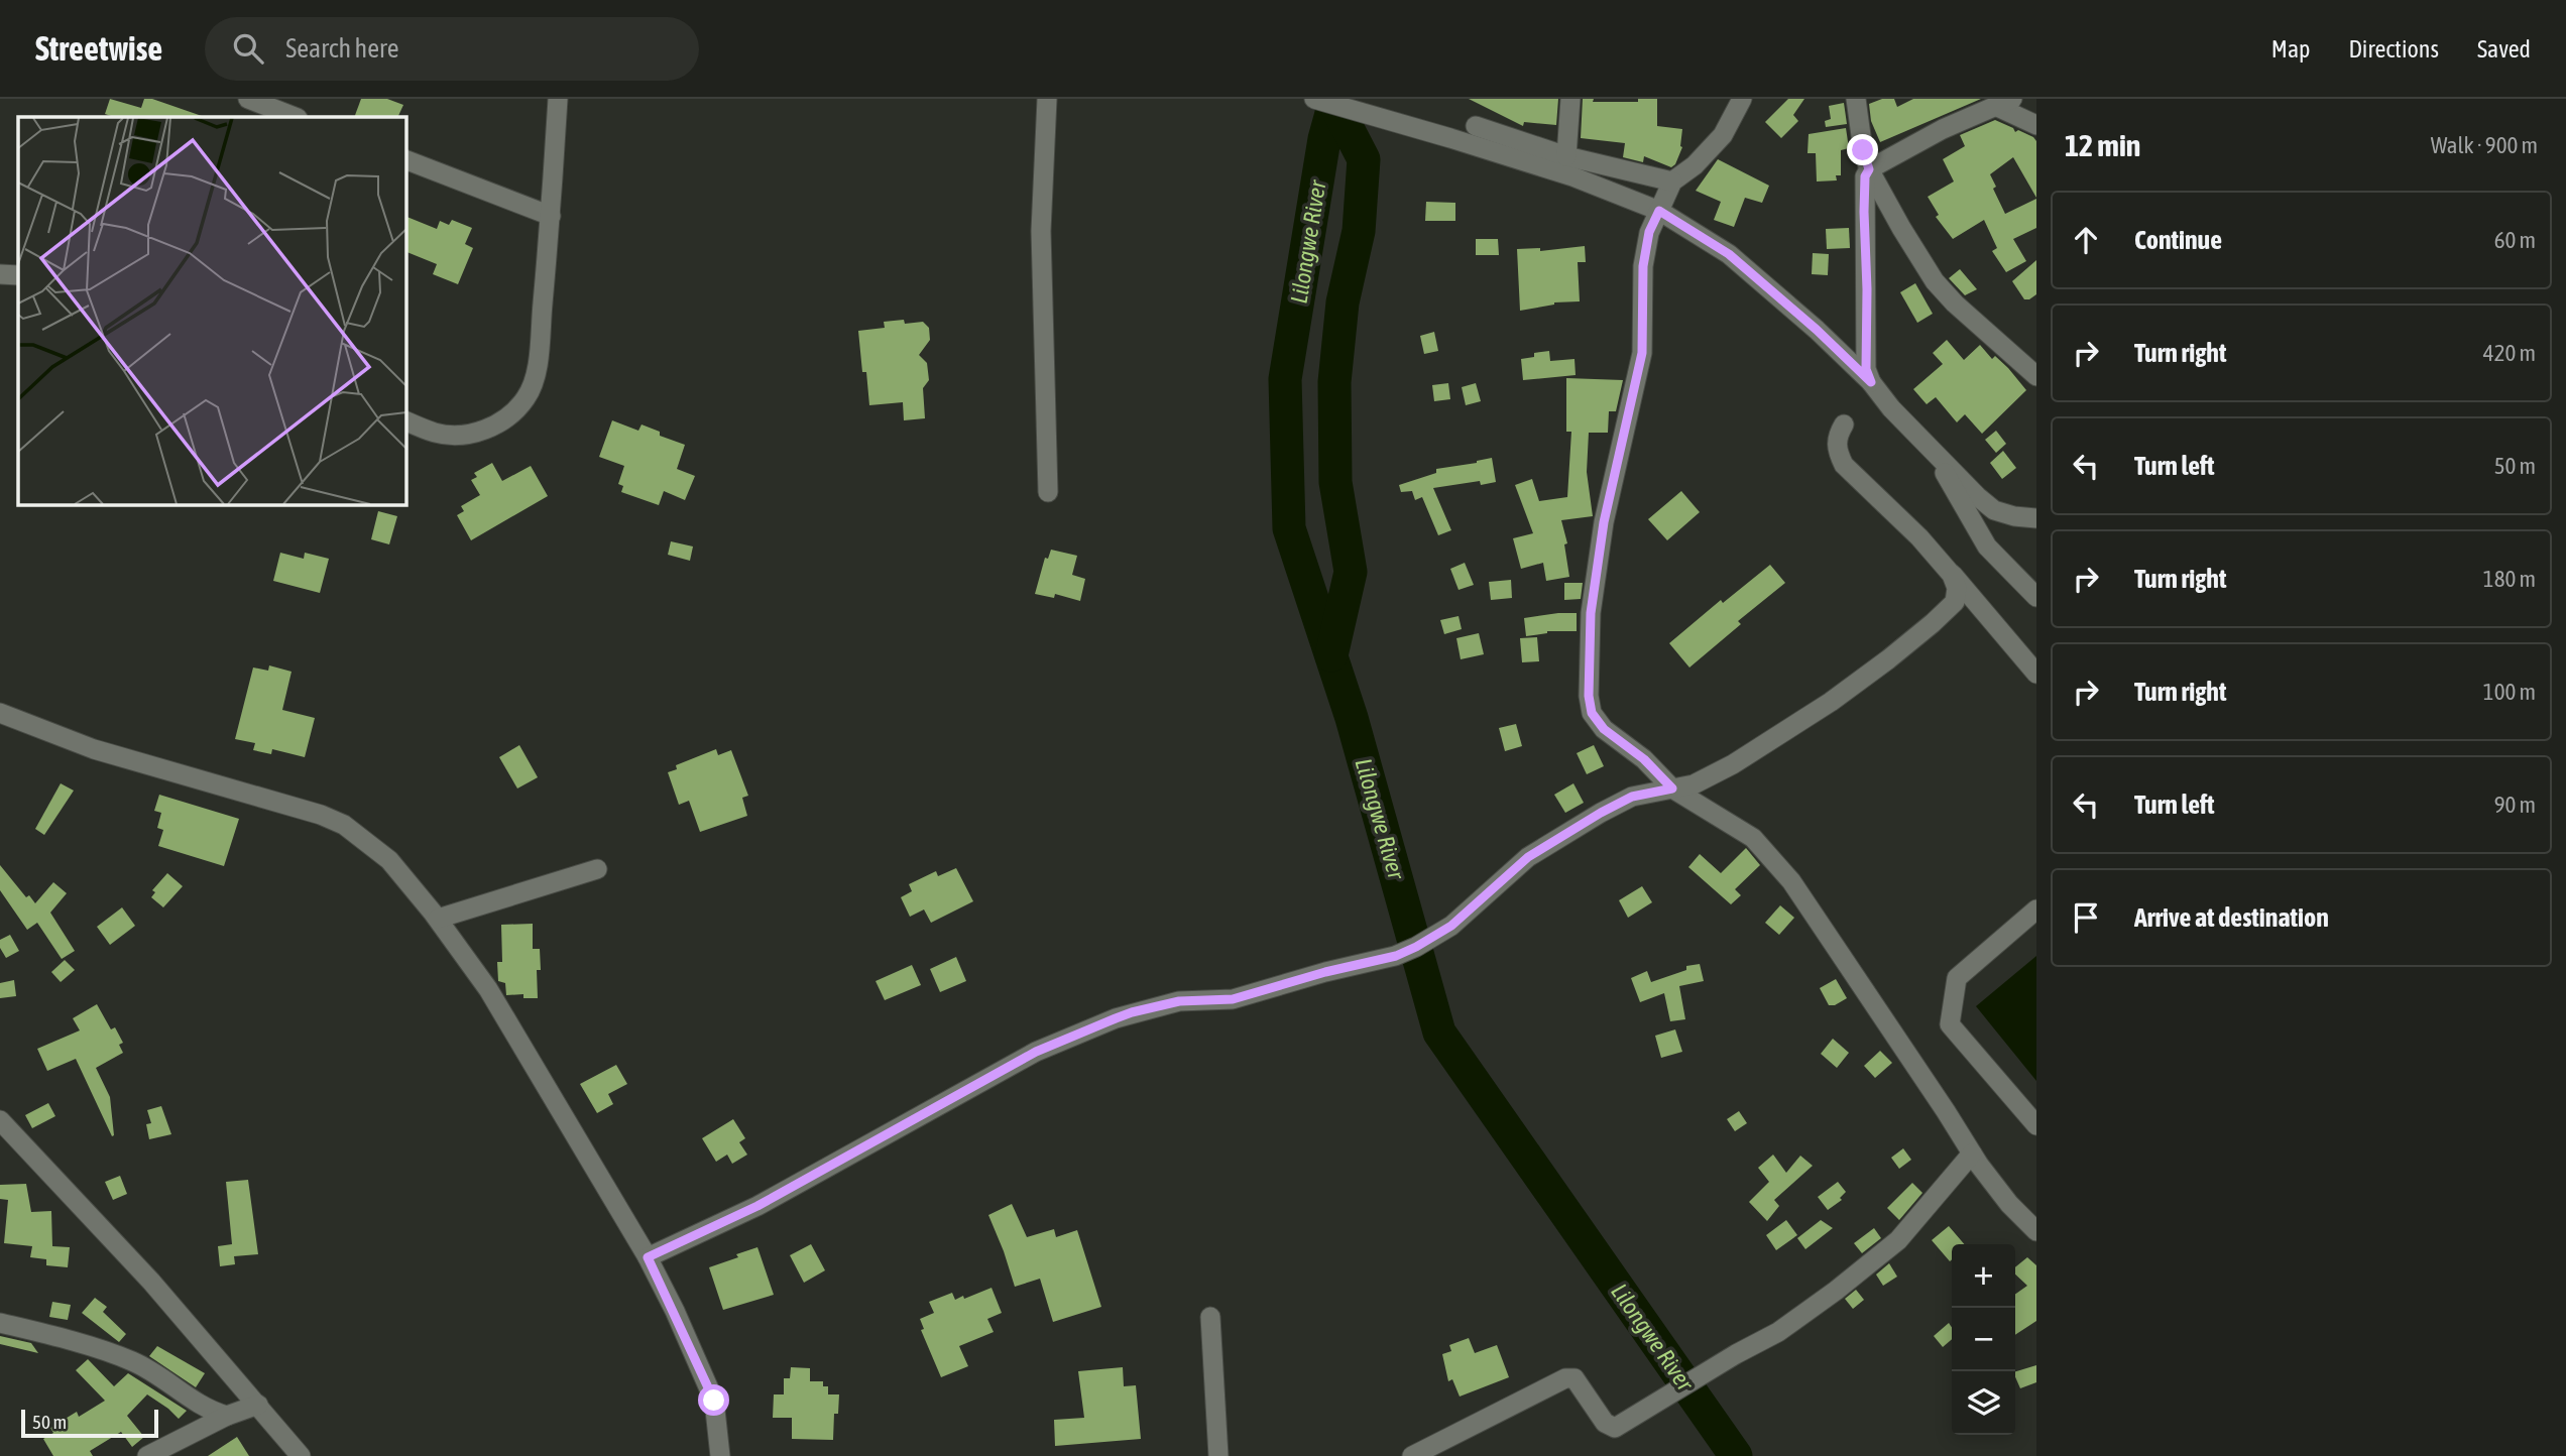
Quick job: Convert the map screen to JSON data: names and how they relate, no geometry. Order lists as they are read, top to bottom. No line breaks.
{"water":["Lilongwe River"],"scale_bar":"50 m","page":{"header":"Streetwise","search":"Search here","nav":["Map","Directions","Saved"],"heading":["12 min","Walk · 900 m"],"list":[["Continue","60 m"],["Turn right","420 m"],["Turn left","50 m"],["Turn right","180 m"],["Turn right","100 m"],["Turn left","90 m"],"Arrive at destination"],"map_buttons":["+","−"],"scale":"50 m"}}
